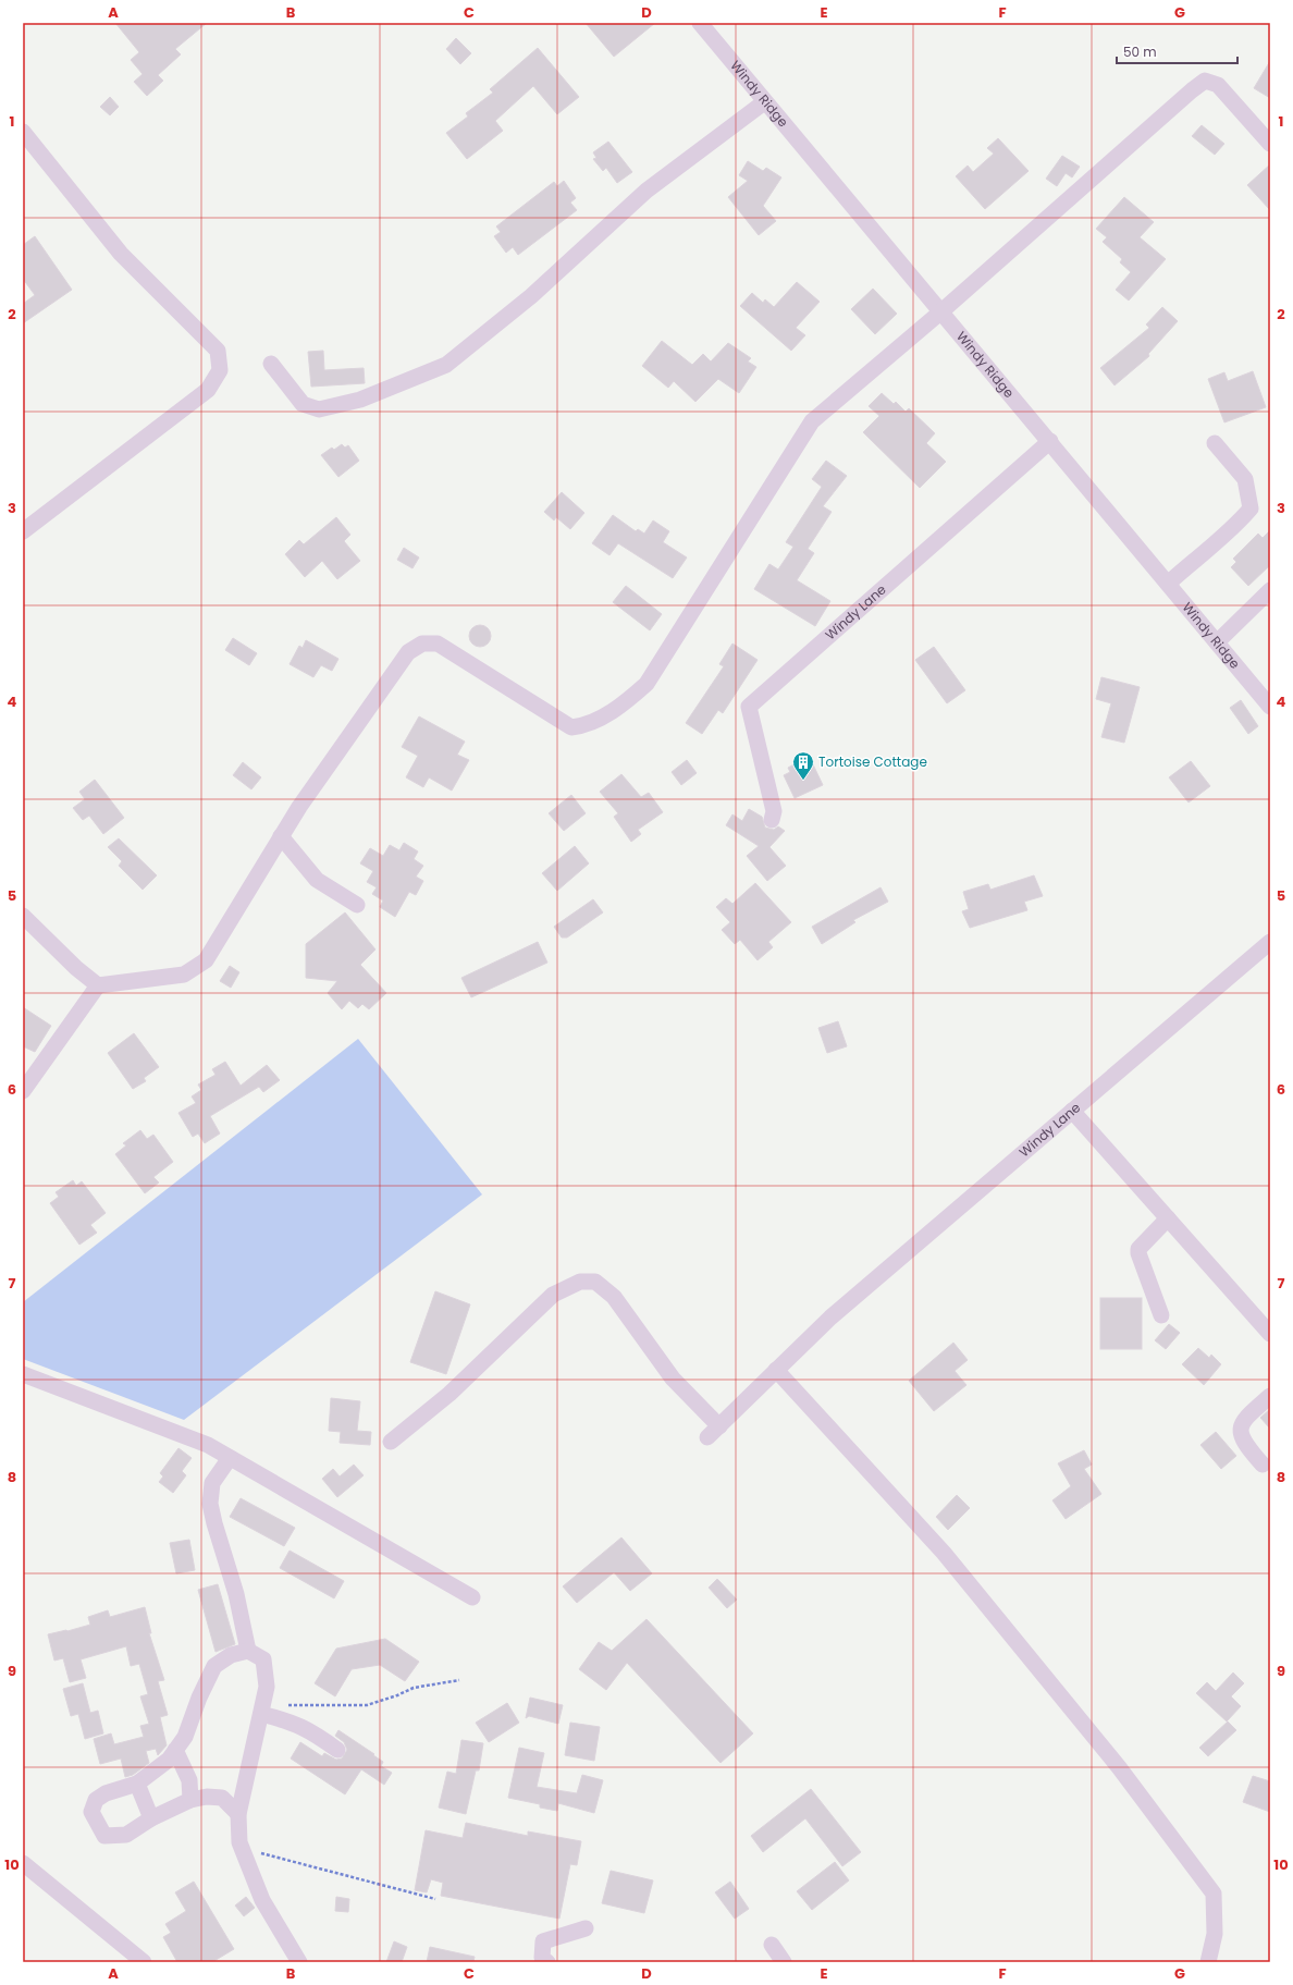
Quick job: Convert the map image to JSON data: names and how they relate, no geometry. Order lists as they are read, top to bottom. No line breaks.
{"streets":{"street":["Windy Ridge","Windy Lane"]},"crossings":[["Windy Ridge","Windy Lane"]],"places":{"building":["Tortoise Cottage"]},"scale_bar":"50 m","grid":{"columns":["A","B","C","D","E","F","G"],"rows":["1","2","3","4","5","6","7","8","9","10"]}}
